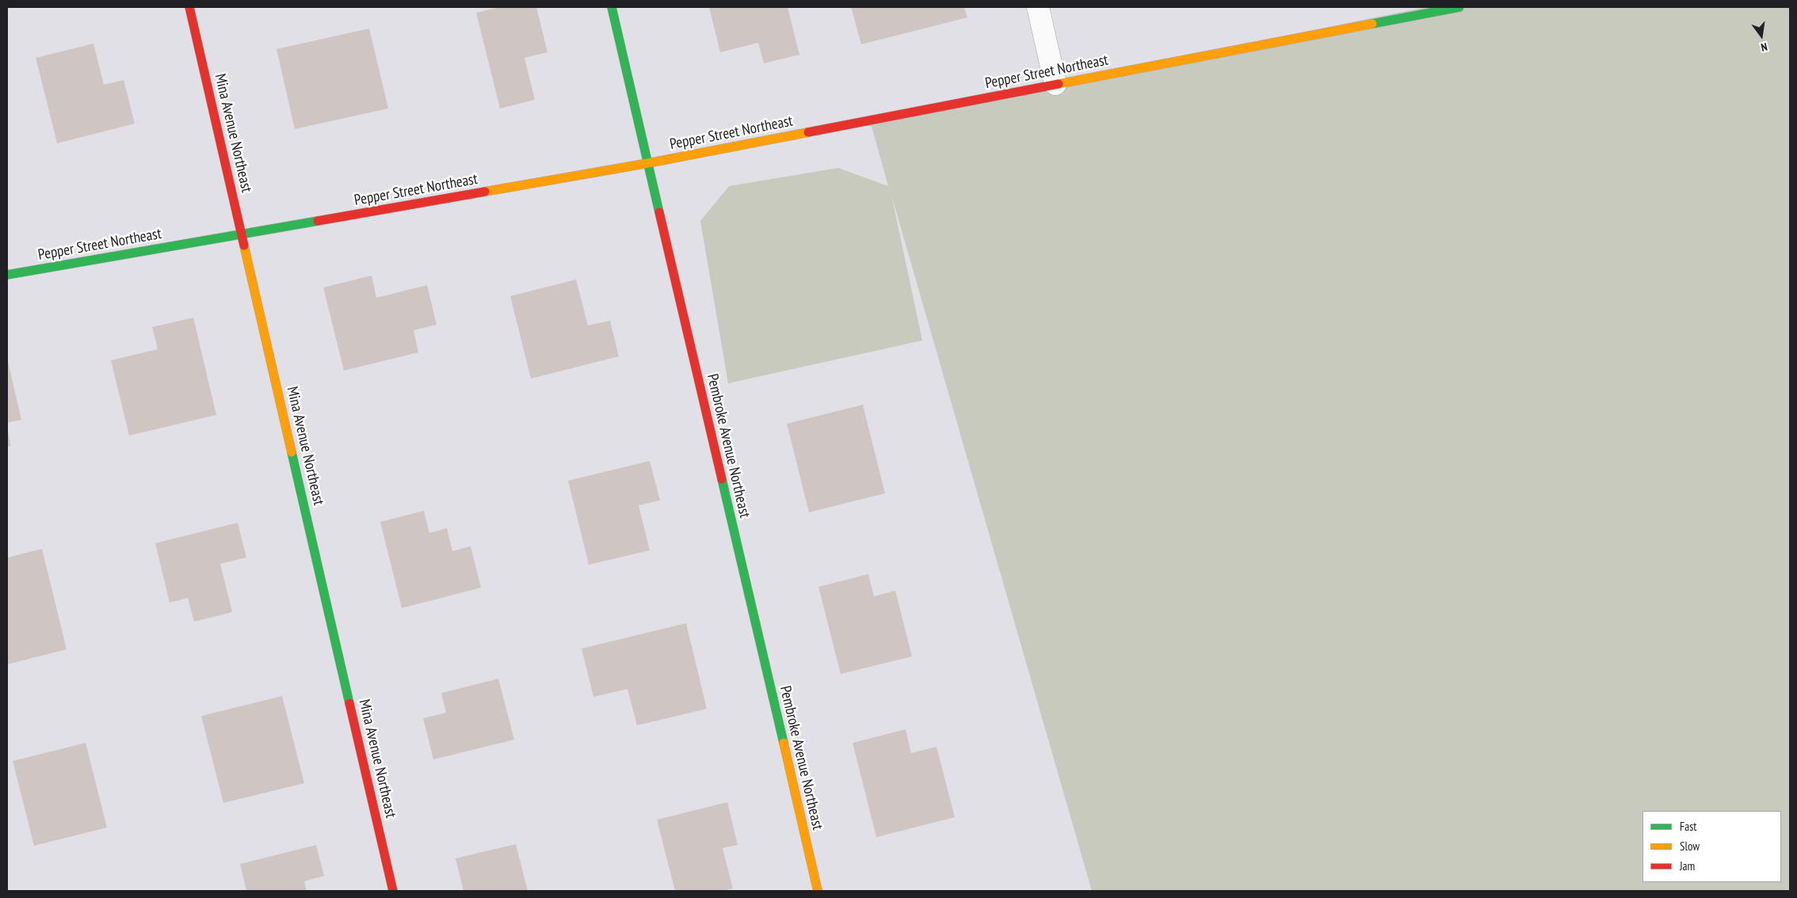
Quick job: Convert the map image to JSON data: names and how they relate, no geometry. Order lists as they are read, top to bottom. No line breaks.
{"streets":{"street":["Pepper Street Northeast","Mina Avenue Northeast","Pembroke Avenue Northeast"]},"crossings":[["Pepper Street Northeast","Mina Avenue Northeast"],["Pepper Street Northeast","Pembroke Avenue Northeast"]],"legend":["Fast","Slow","Jam"],"north":"bottom"}
